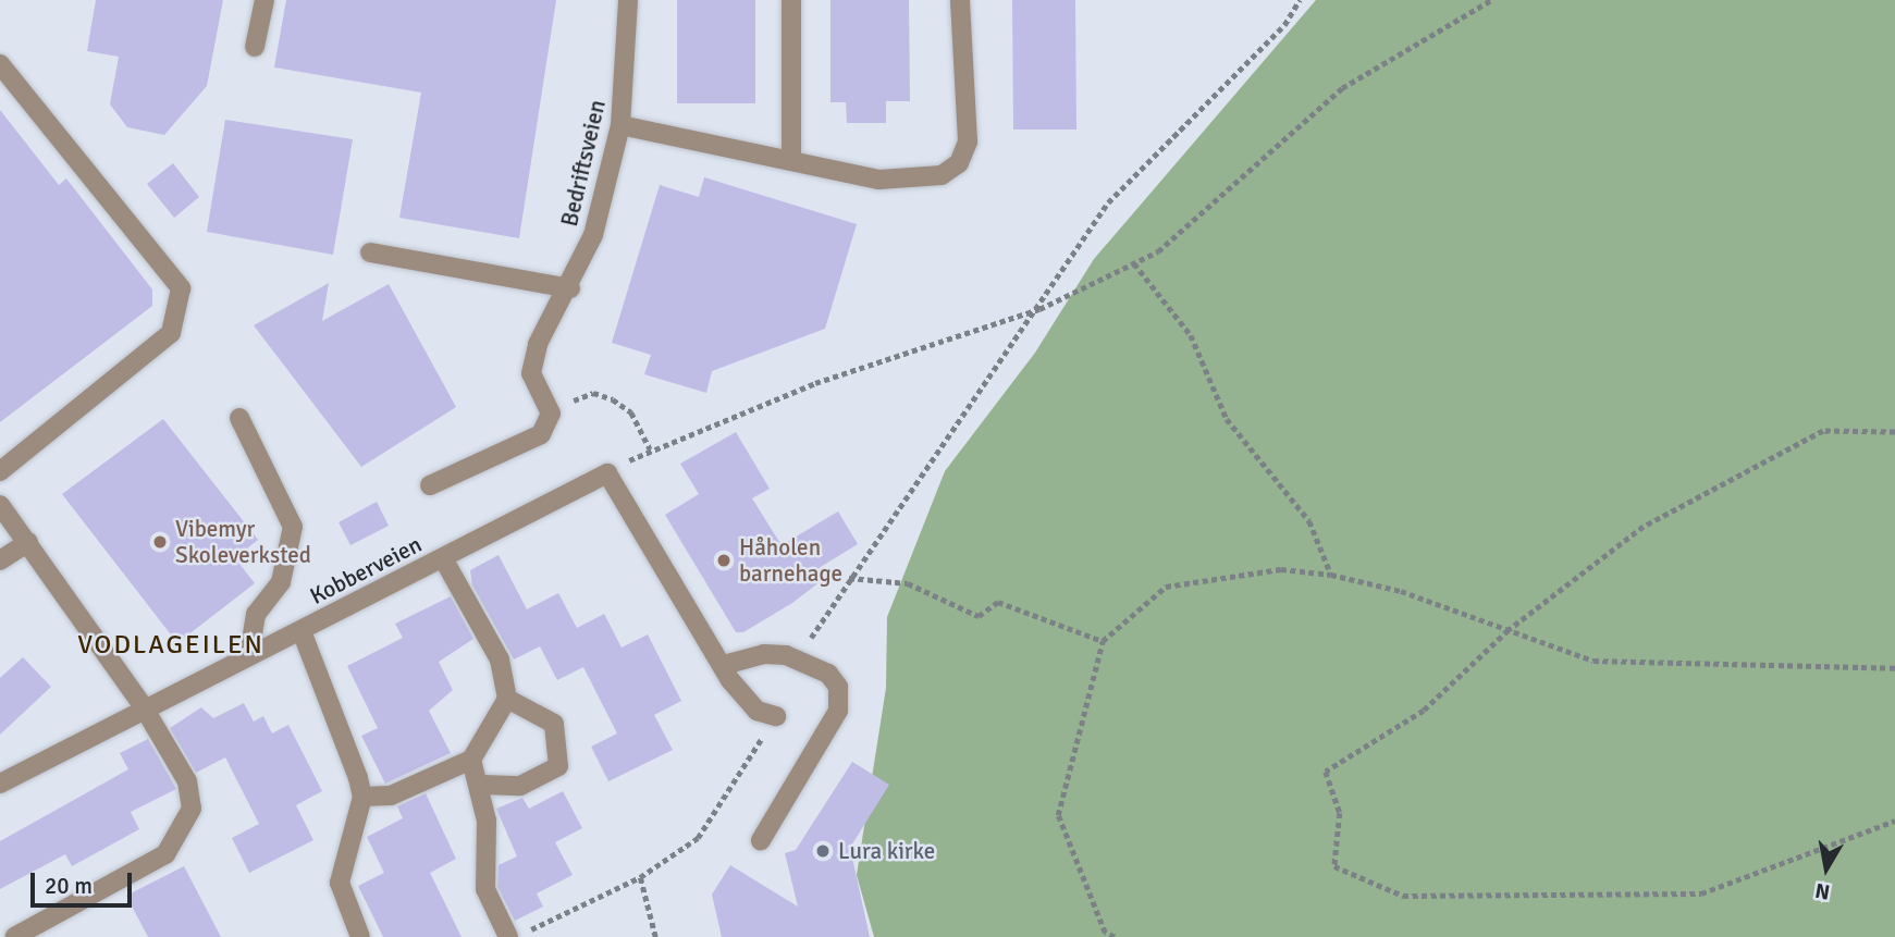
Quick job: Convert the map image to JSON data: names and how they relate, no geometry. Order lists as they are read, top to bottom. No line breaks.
{"streets":{"street":["Bedriftsveien","Kobberveien"]},"districts":["VODLAGEILEN"],"places":["Vibemyr Skoleverksted","Håholen barnehage","Lura kirke"],"scale_bar":"20 m","north":"bottom"}
